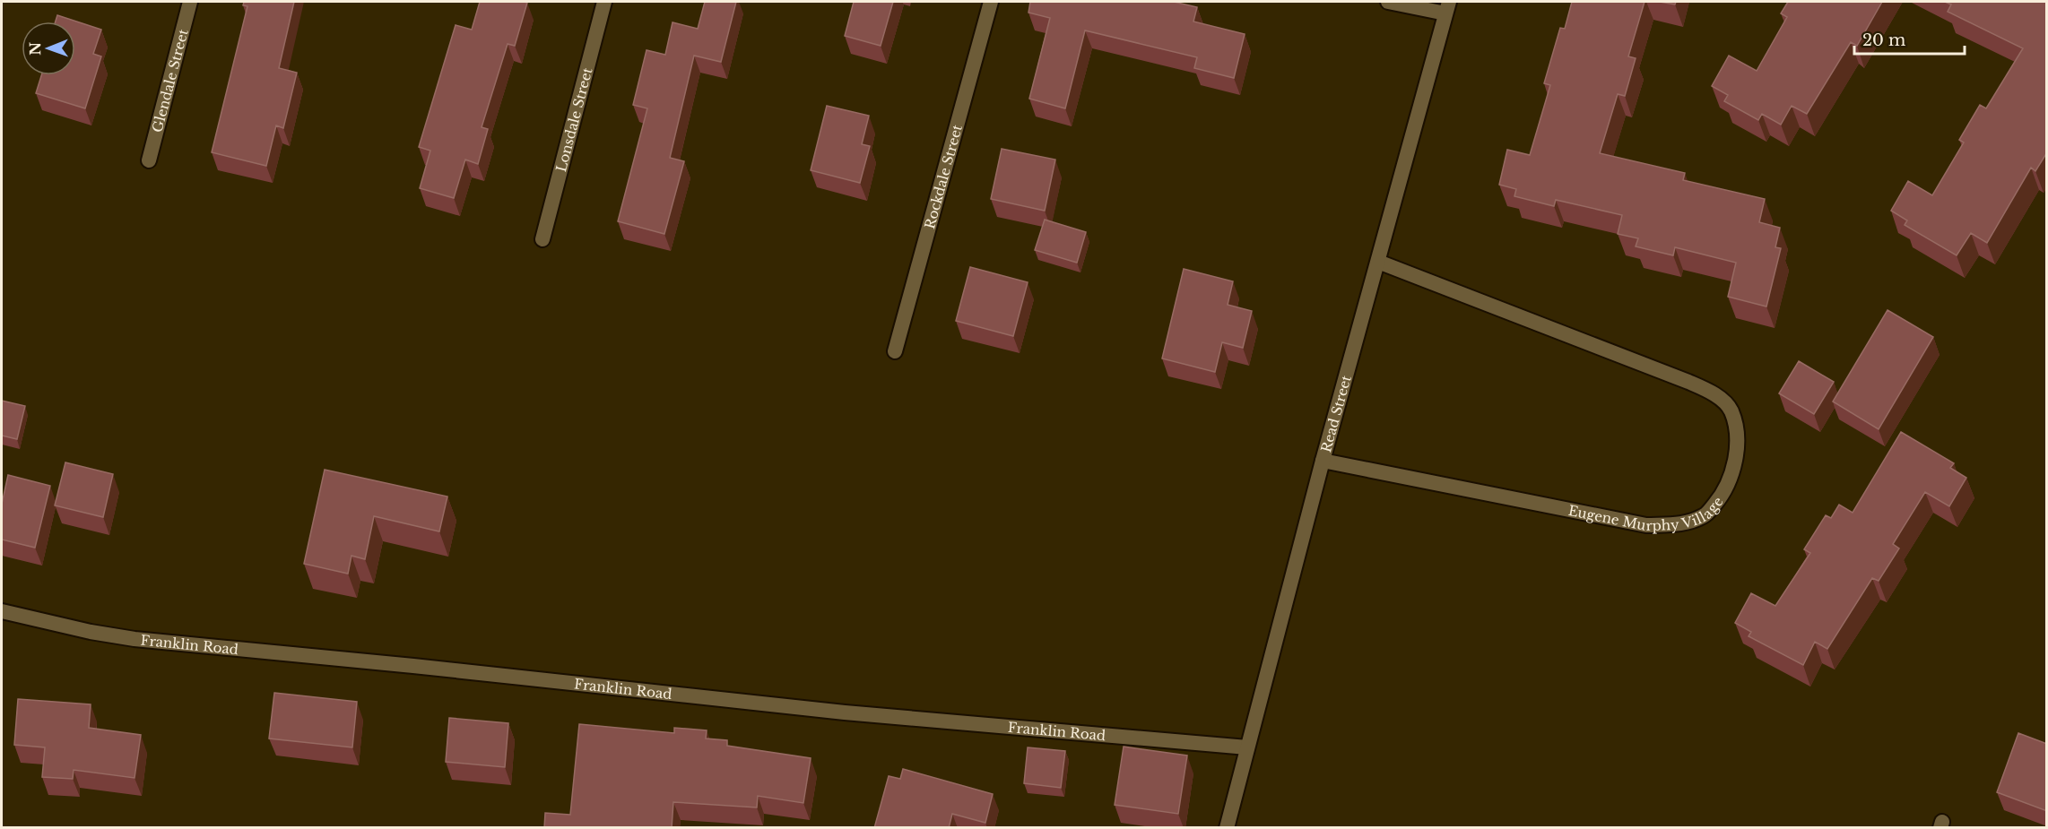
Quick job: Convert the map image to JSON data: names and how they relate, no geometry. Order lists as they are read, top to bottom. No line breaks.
{"streets":{"street":["Glendale Street","Lonsdale Street","Rockdale Street","Read Street","Eugene Murphy Village","Franklin Road"]},"crossings":[["Read Street","Eugene Murphy Village"],["Read Street","Franklin Road"]],"scale_bar":"20 m","north":"left"}
